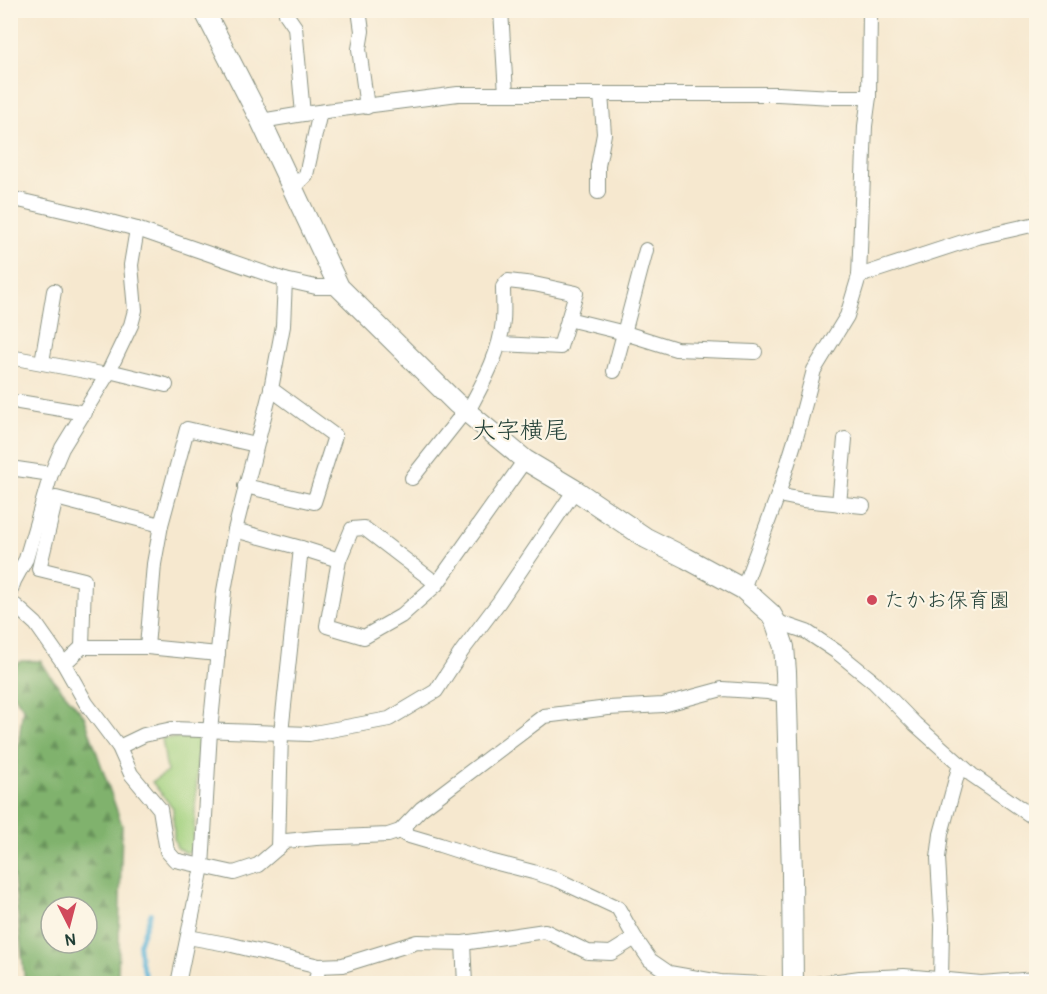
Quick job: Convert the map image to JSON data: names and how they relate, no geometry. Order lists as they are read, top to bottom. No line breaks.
{"districts":["大字横尾"],"places":["たかお保育園"],"north":"bottom"}
